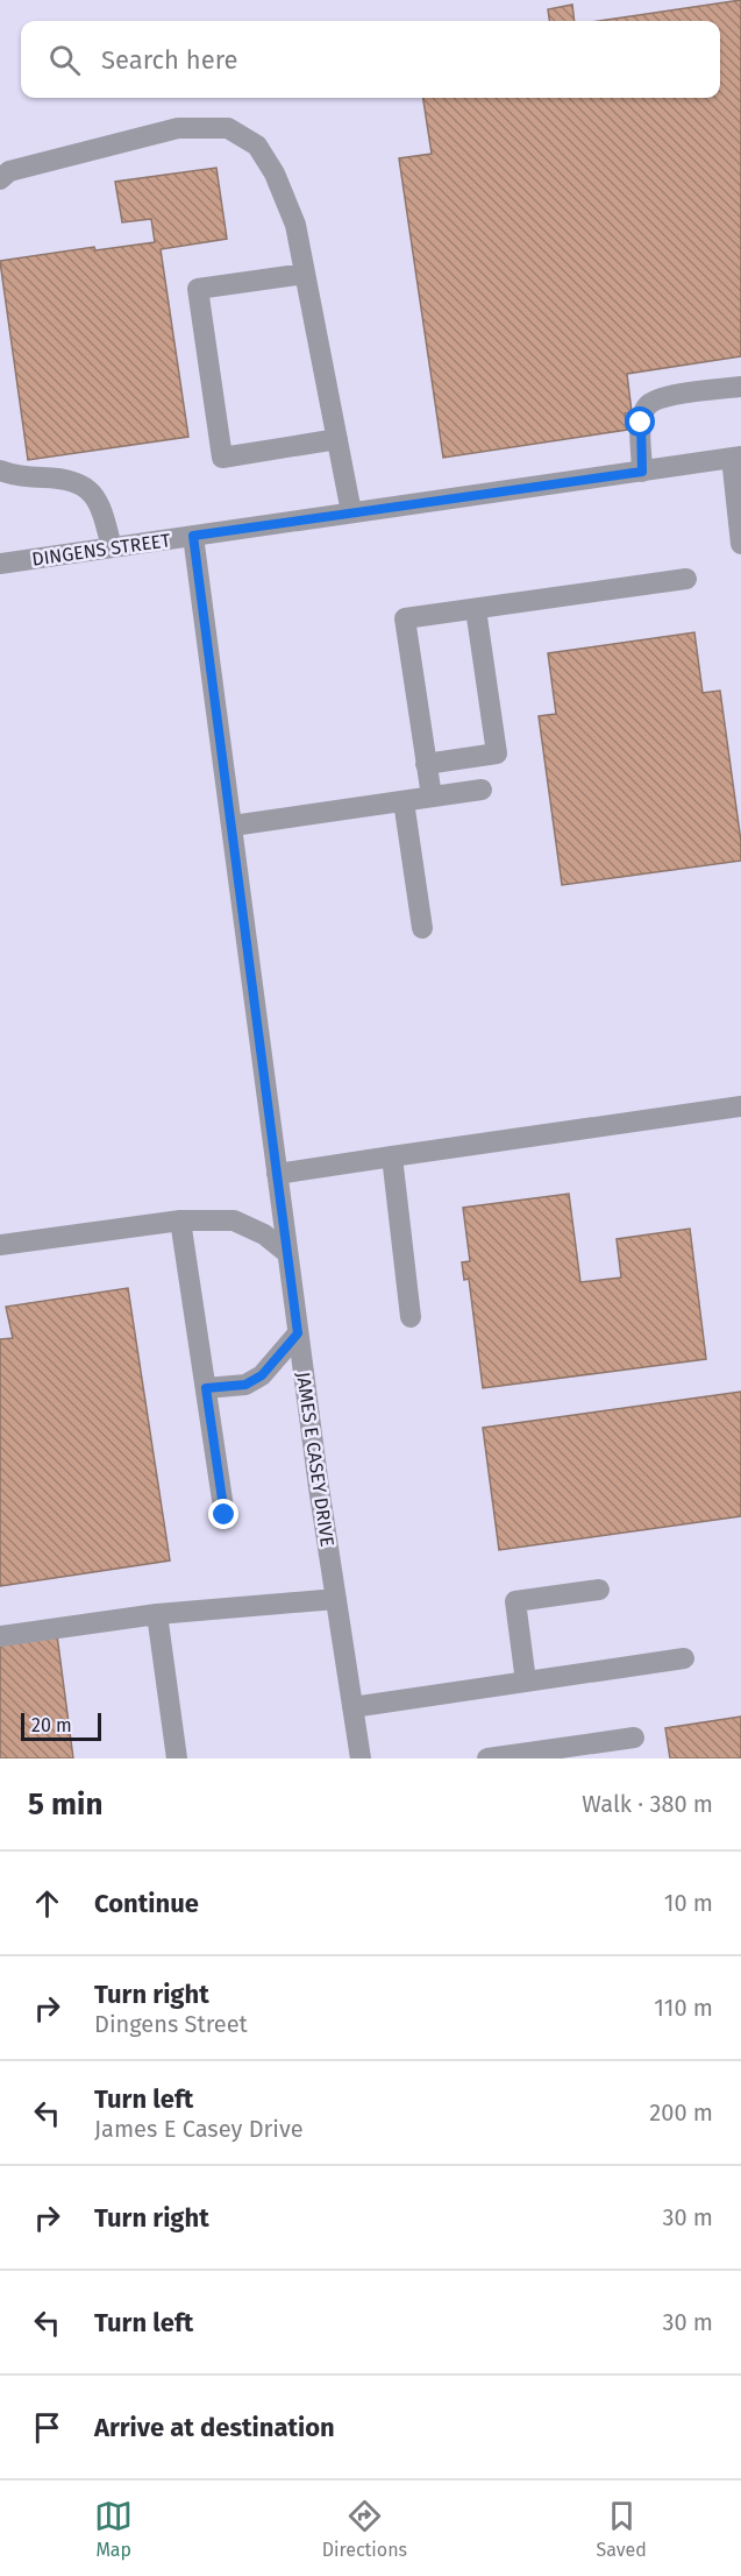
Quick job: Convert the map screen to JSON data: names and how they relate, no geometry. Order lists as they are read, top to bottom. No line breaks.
{"streets":{"street":["DINGENS STREET","JAMES E CASEY DRIVE"]},"crossings":[["DINGENS STREET","JAMES E CASEY DRIVE"]],"scale_bar":"20 m","page":{"search":"Search here","scale":"20 m","heading":["5 min","Walk · 380 m"],"list":[["Continue","10 m"],["Turn right","Dingens Street","110 m"],["Turn left","James E Casey Drive","200 m"],["Turn right","30 m"],["Turn left","30 m"],"Arrive at destination"],"nav":["Map","Directions","Saved"]}}
